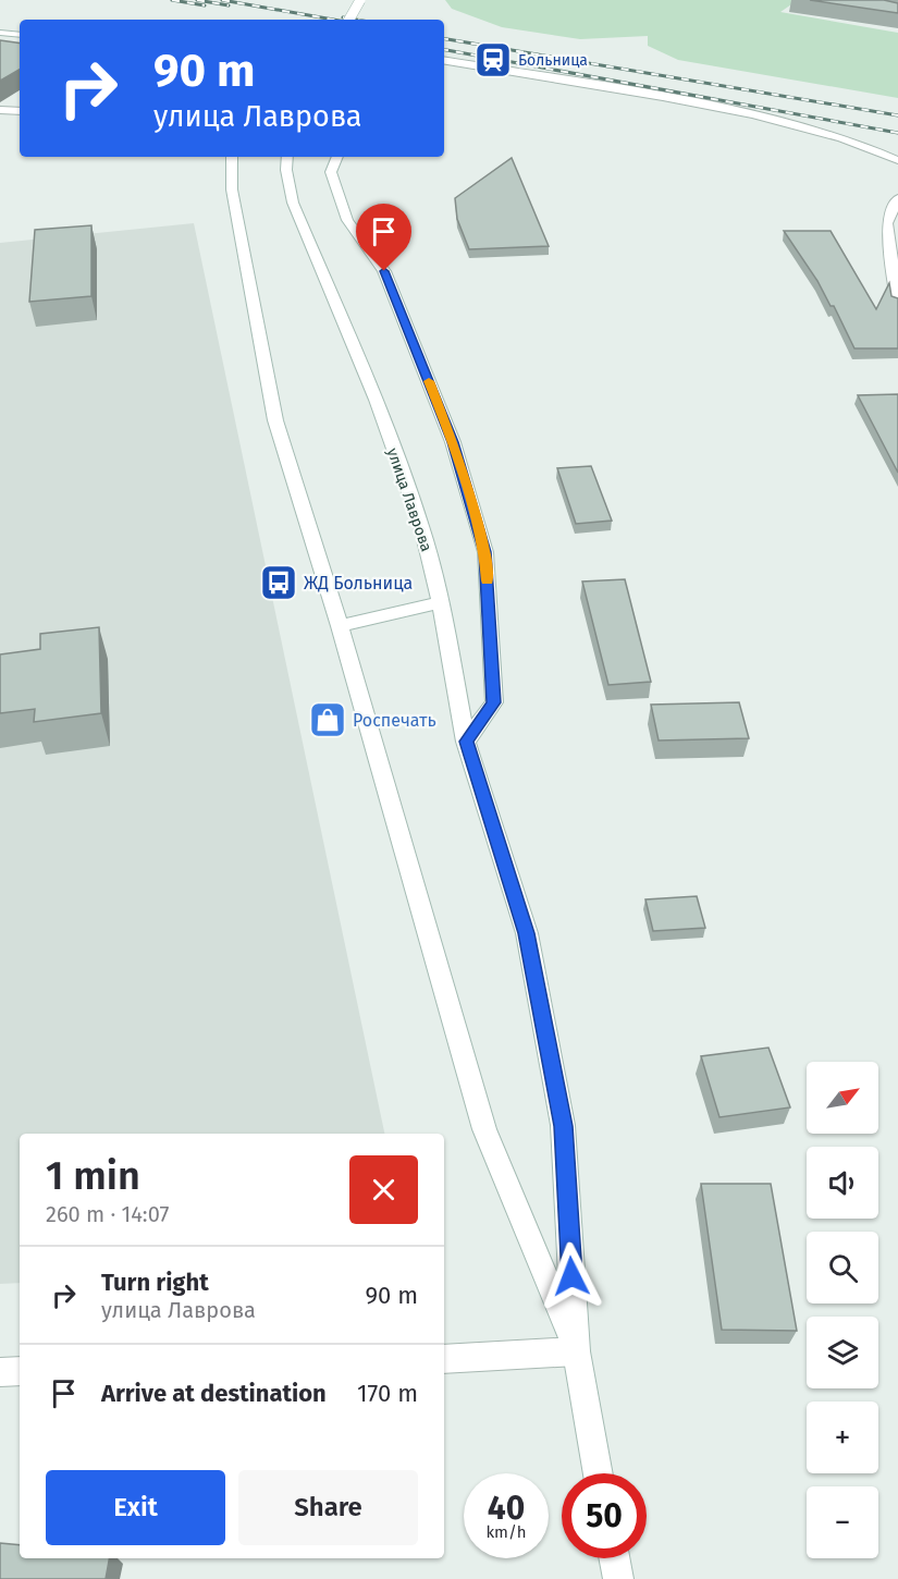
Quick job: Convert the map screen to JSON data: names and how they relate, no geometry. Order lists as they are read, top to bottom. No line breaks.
{"streets":{"main road":["улица Лаврова"]},"places":{"station":["Больница"],"bus stop":["ЖД Больница"],"shop":["Роспечать"]},"north":"top right","page":{"turn":["90 m","улица Лаврова"],"map_buttons":["+","−"],"heading":["1 min","260 m · 14:07"],"list":[{"name":"Turn right","note":"улица Лаврова","value":"90 m"},{"name":"Arrive at destination","value":"170 m"}],"buttons":["Exit","Share"],"speed":"40 km/h","limit":"50"}}
